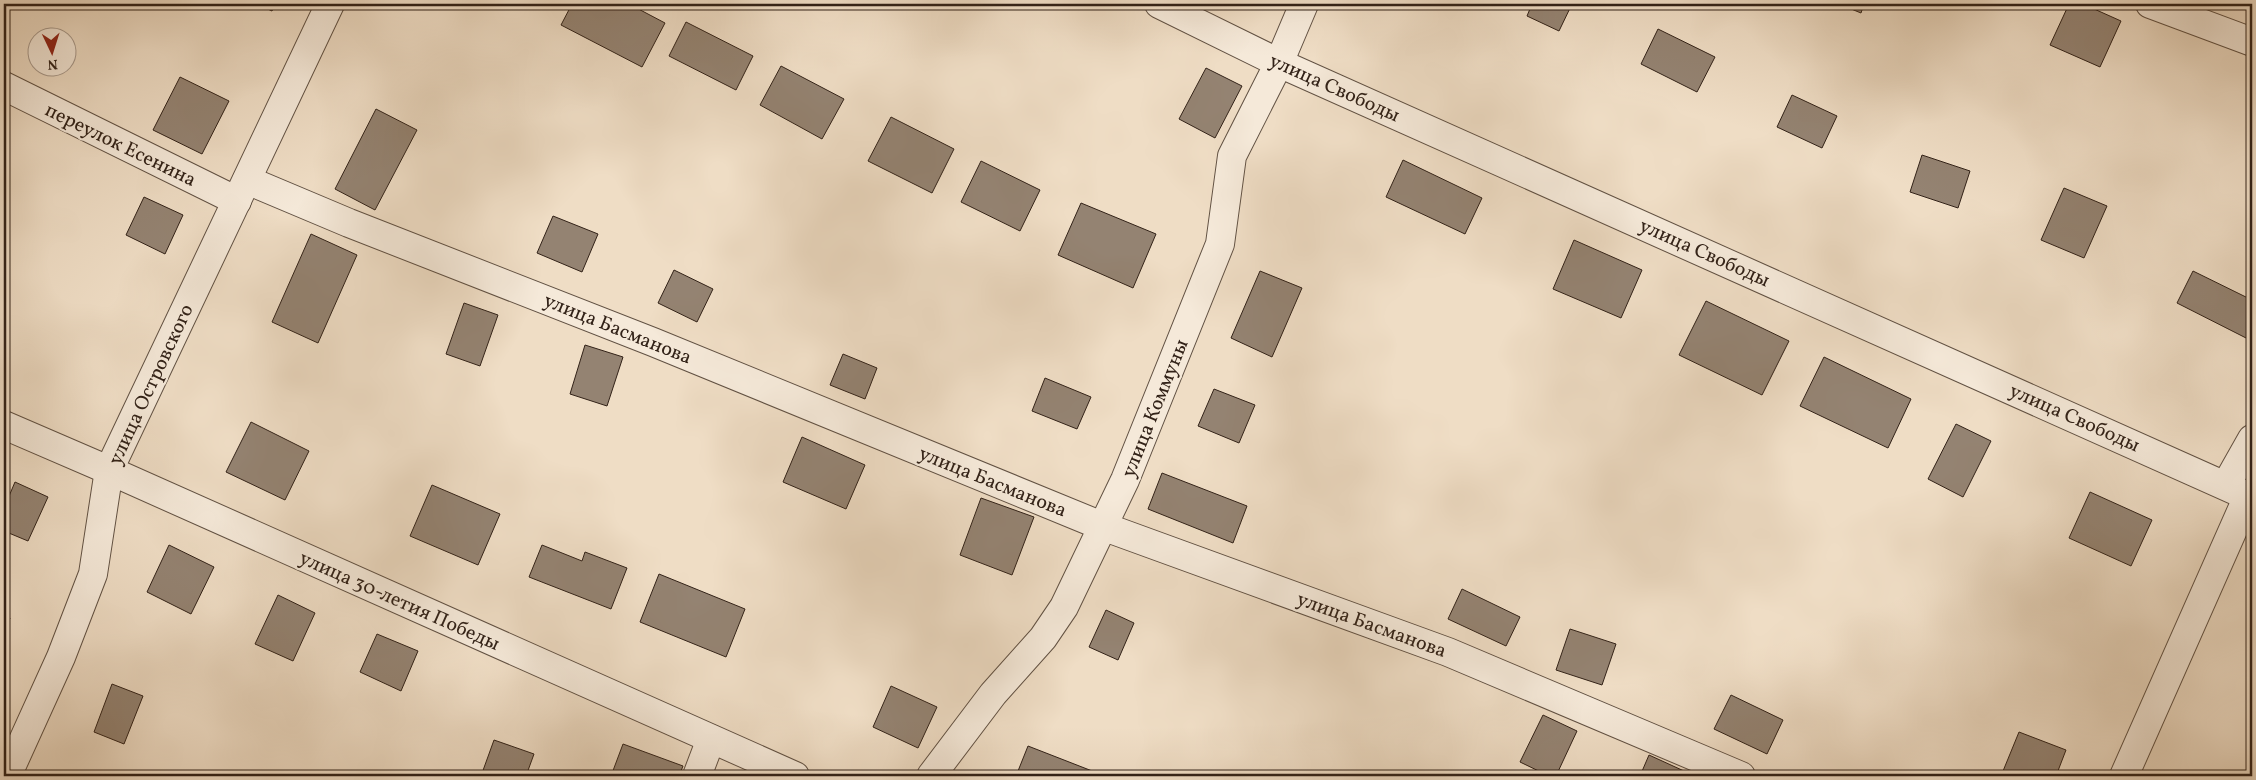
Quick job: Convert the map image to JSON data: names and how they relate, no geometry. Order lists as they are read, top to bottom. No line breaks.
{"streets":{"street":["улица Свободы","переулок Есенина","улица Басманова","улица Островского","улица Коммуны","улица 30-летия Победы"]},"crossings":[["улица Свободы","улица Коммуны"],["переулок Есенина","улица Басманова"],["переулок Есенина","улица Островского"],["улица Басманова","улица Островского"],["улица Басманова","улица Коммуны"],["улица Островского","улица 30-летия Победы"]],"north":"bottom"}
